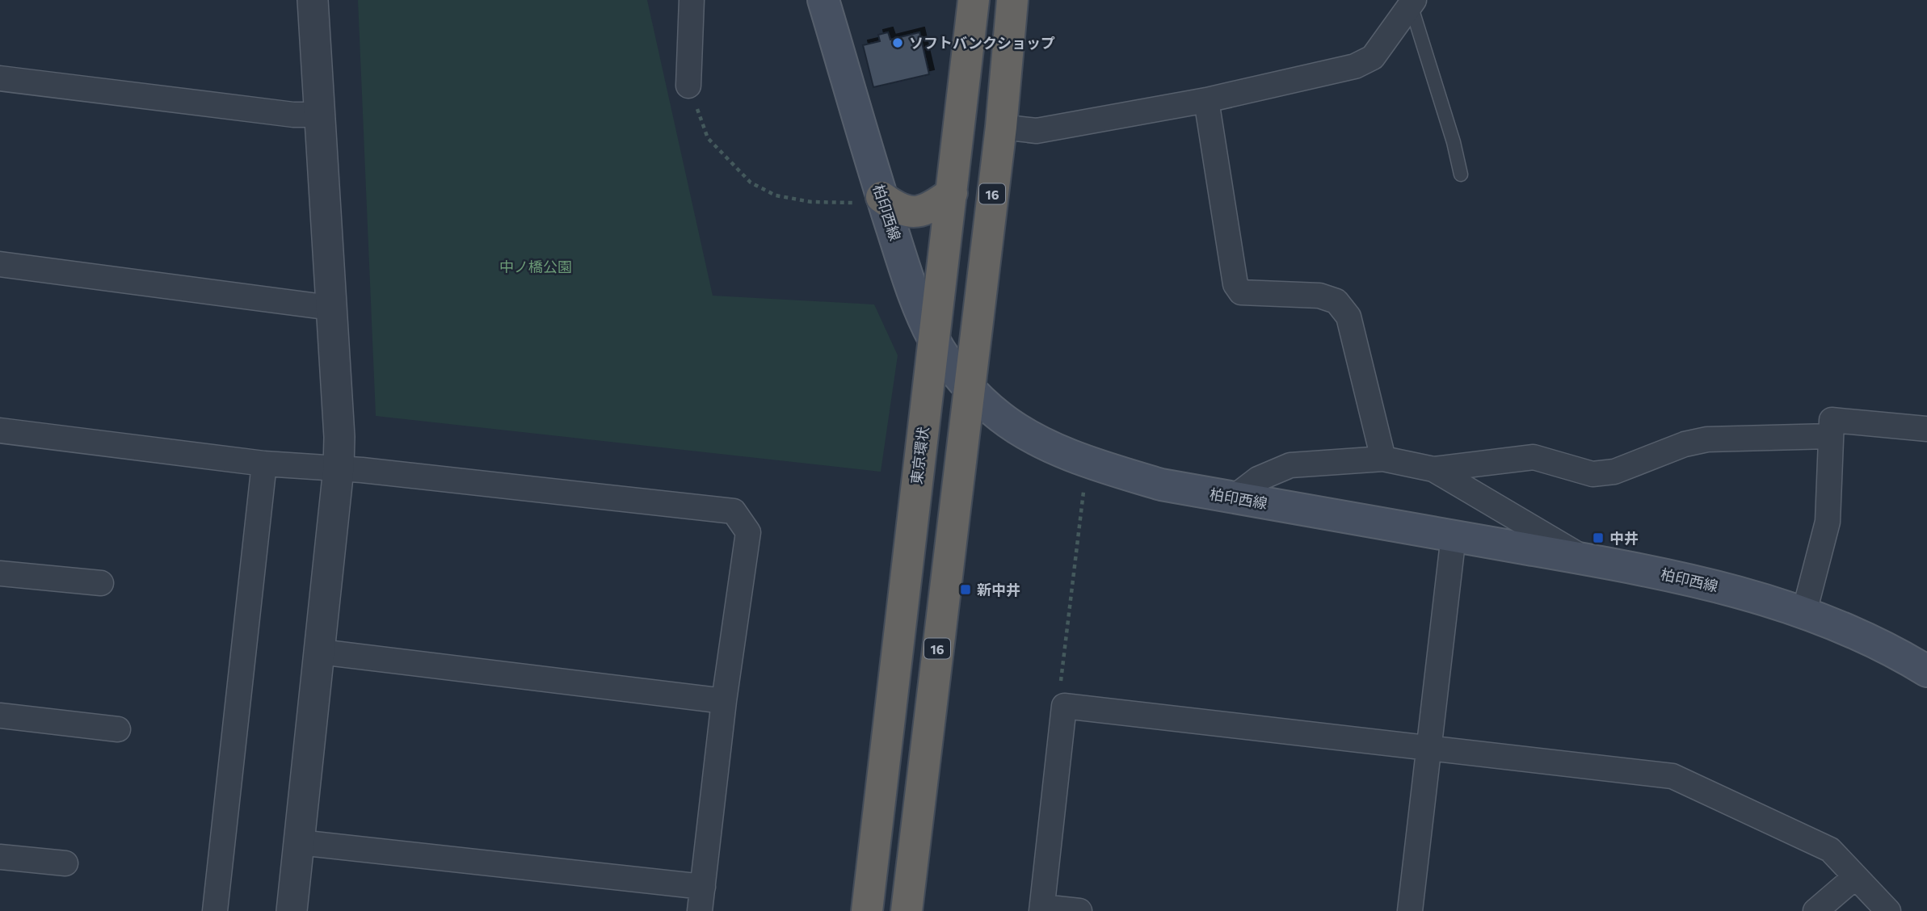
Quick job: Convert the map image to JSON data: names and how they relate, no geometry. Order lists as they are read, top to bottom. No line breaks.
{"streets":{"highway":["16","東京環状"],"main road":["柏印西線"]},"crossings":[["16","柏印西線"],["柏印西線","東京環状"]],"parks":["中ノ橋公園"],"places":{"other":["ソフトバンクショップ"],"transit":["中井","新中井"]}}
